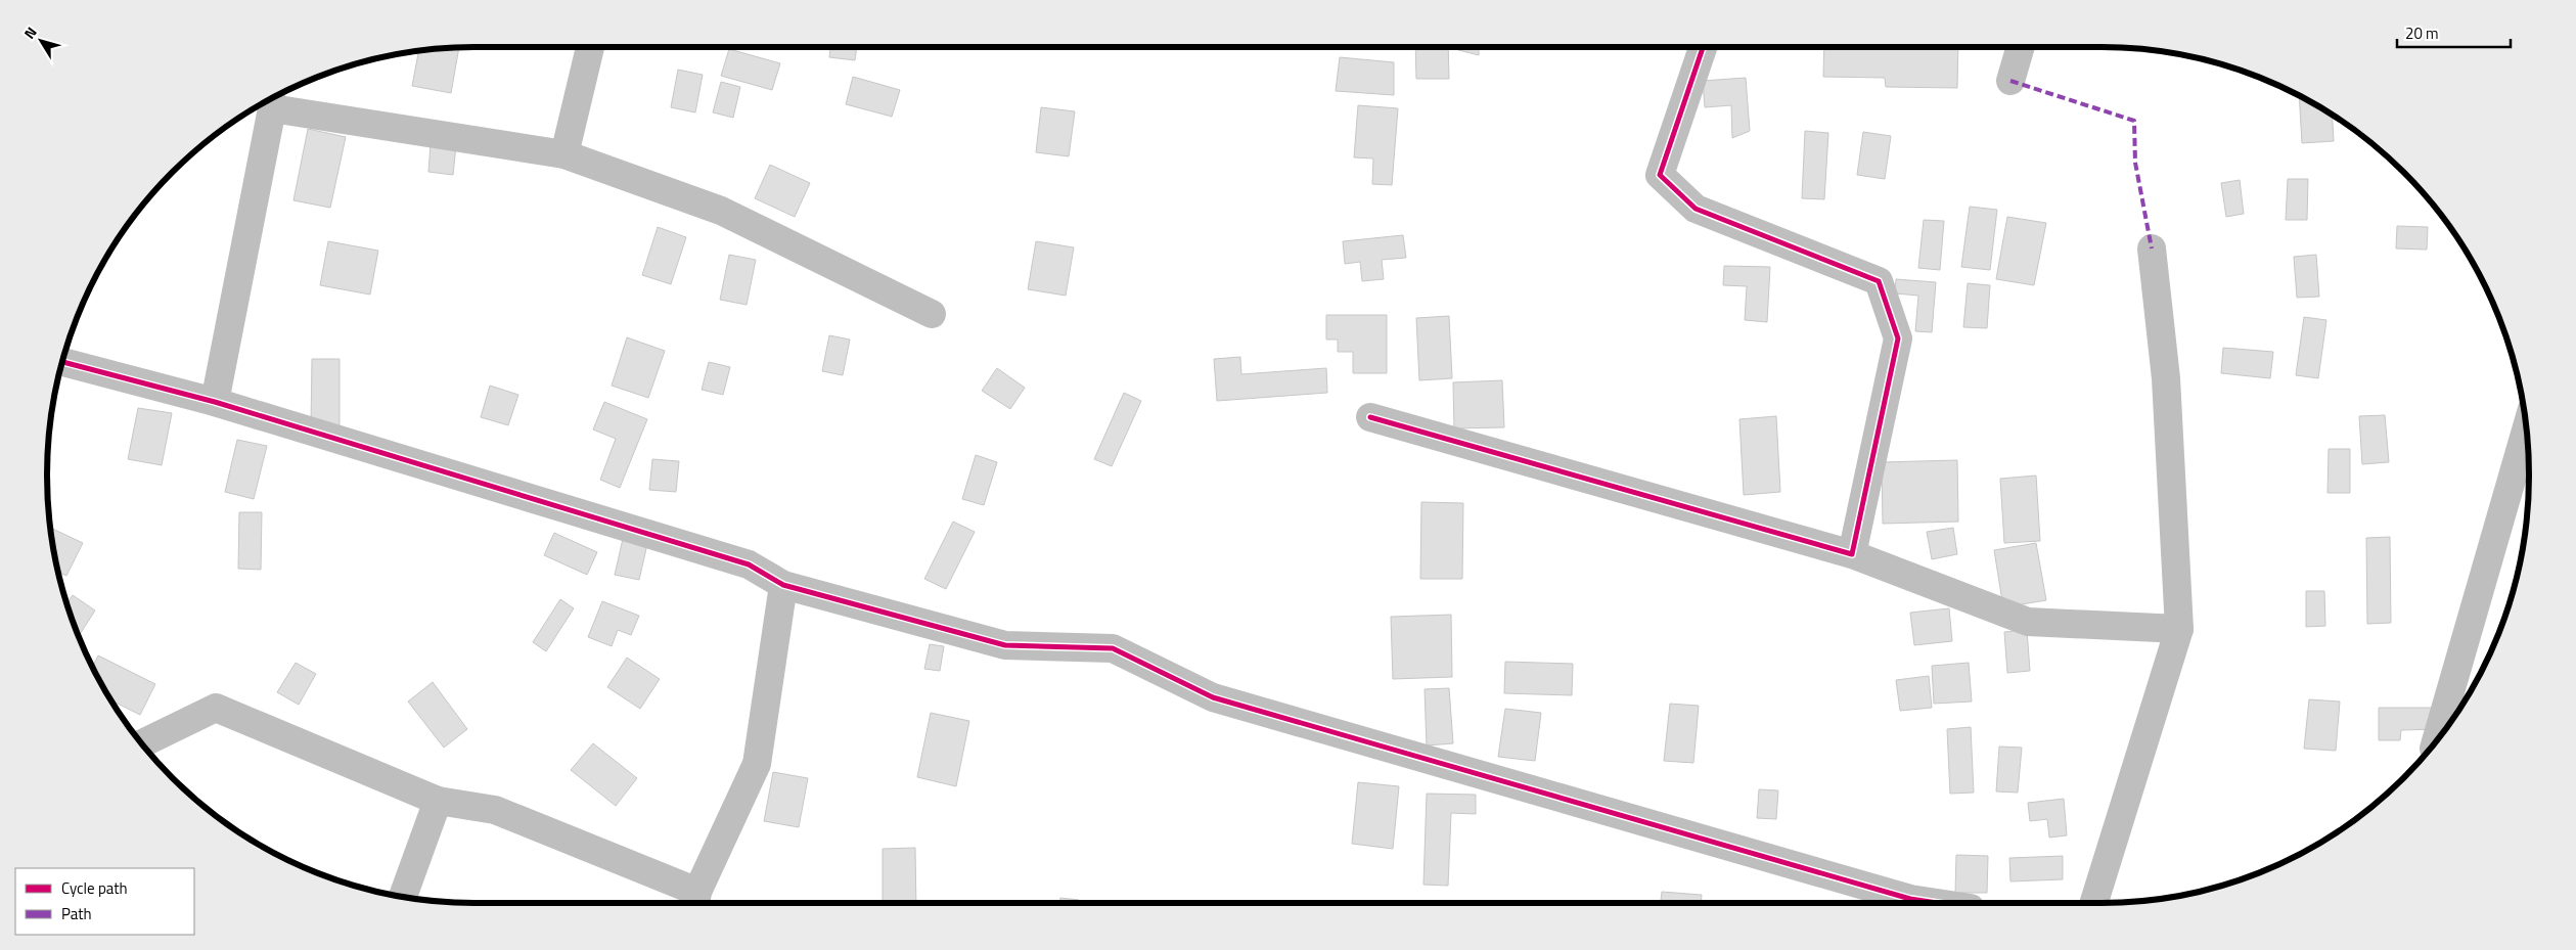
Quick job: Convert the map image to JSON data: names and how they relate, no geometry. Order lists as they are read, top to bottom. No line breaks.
{"legend":["Cycle path","Path"],"scale_bar":"20 m","north":"top left"}
